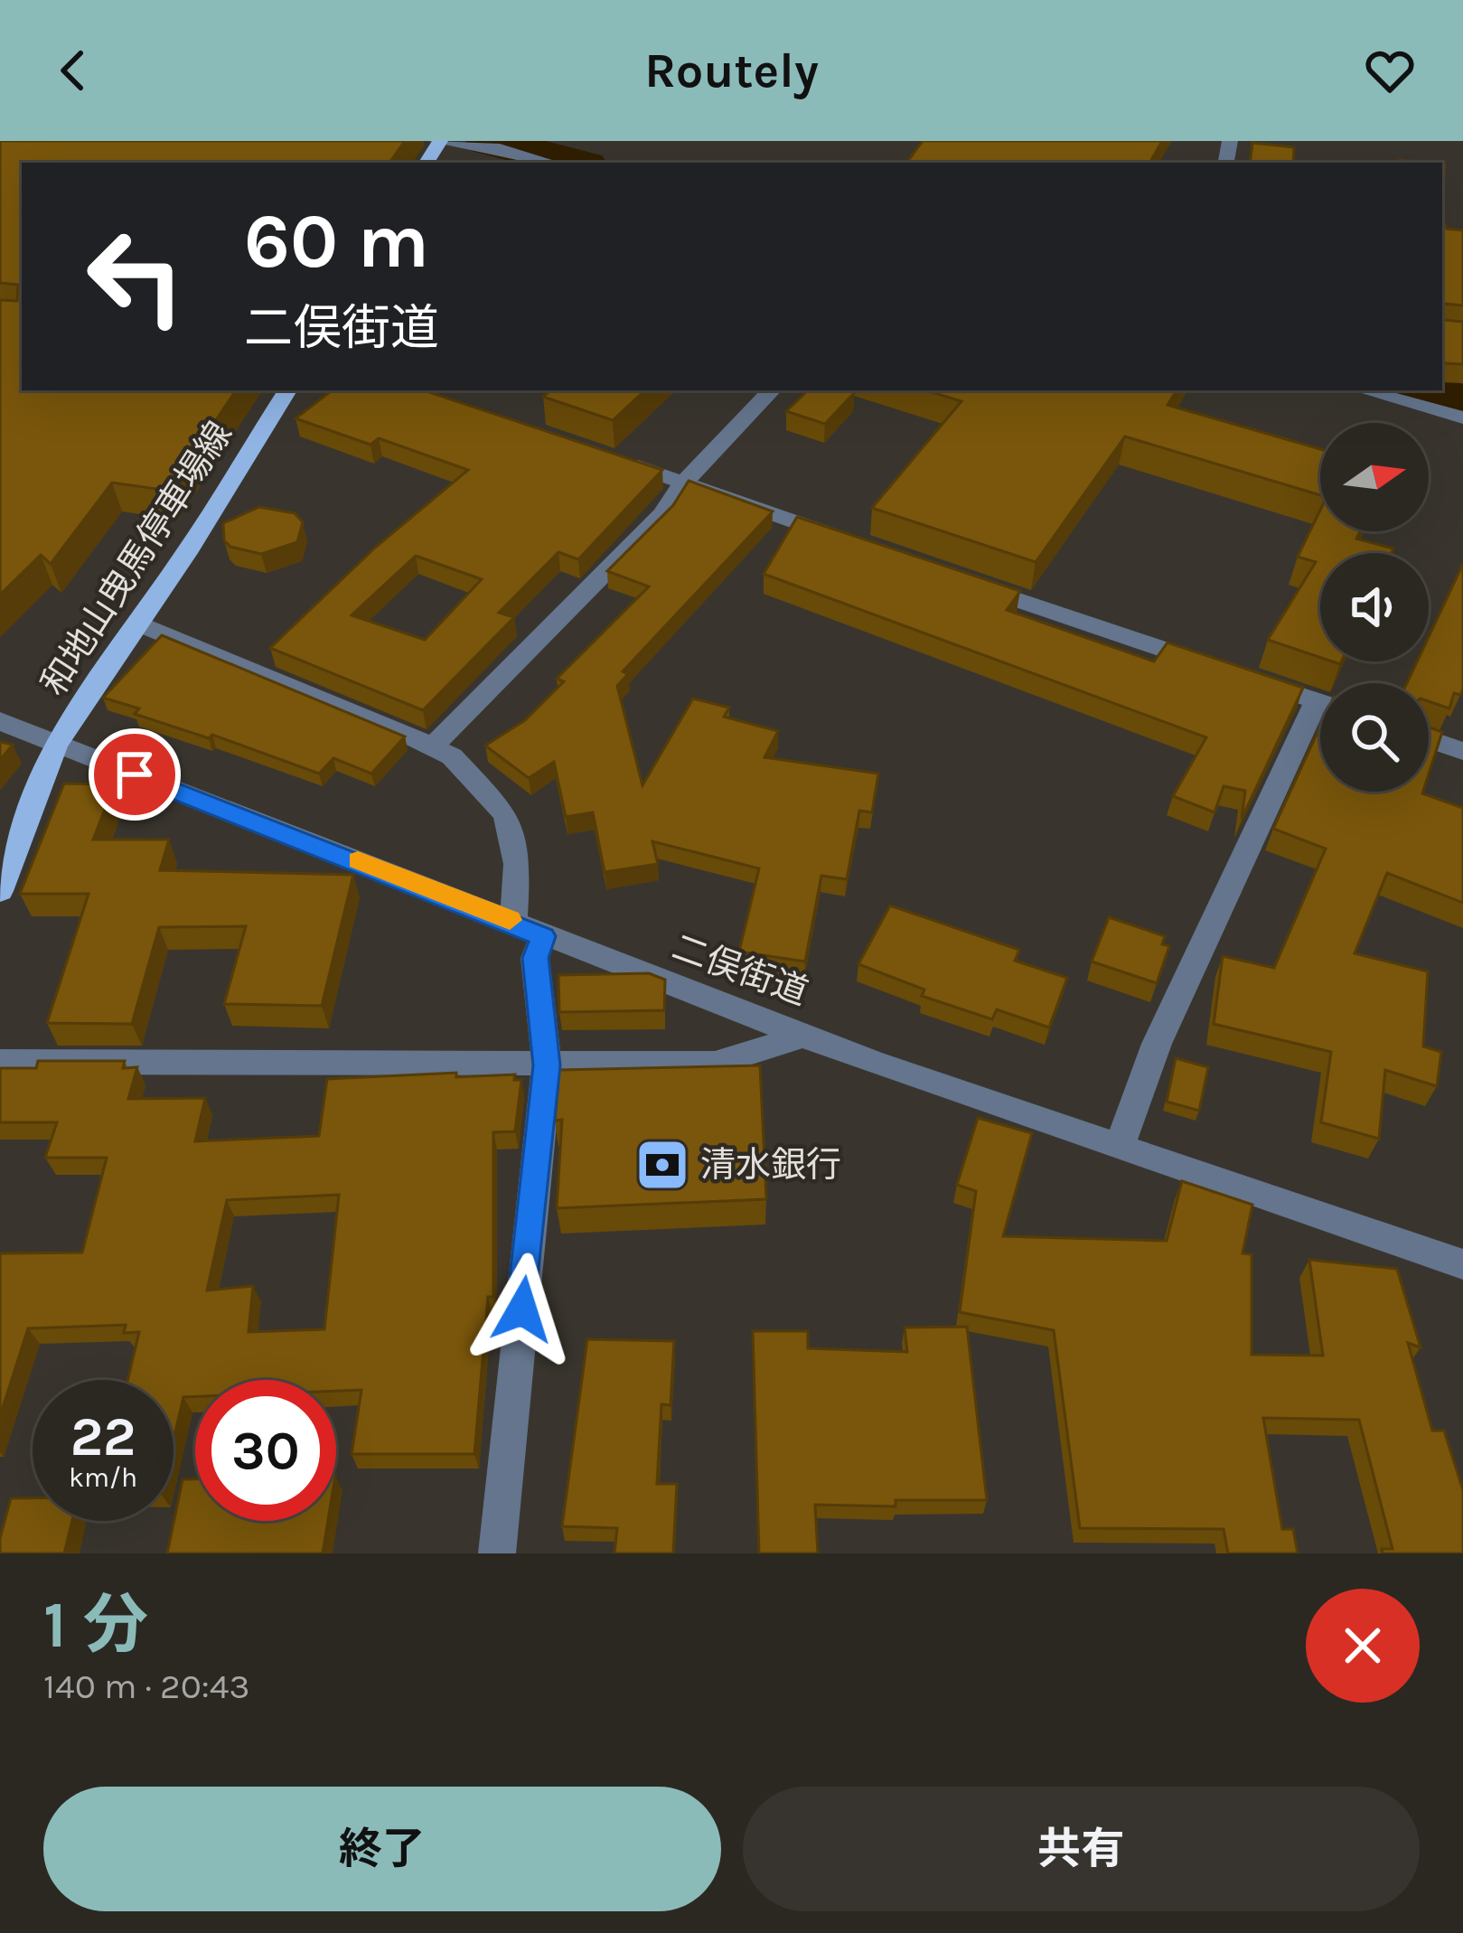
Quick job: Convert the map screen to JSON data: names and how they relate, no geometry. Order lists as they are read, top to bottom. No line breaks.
{"streets":{"main road":["和地山曳馬停車場線"],"street":["二俣街道"]},"crossings":[["和地山曳馬停車場線","二俣街道"]],"places":{"bank":["清水銀行"]},"north":"right","page":{"header":"Routely","turn":["60 m","二俣街道"],"speed":"22 km/h","limit":"30","heading":["1 分","140 m · 20:43"],"buttons":["終了","共有"]}}
